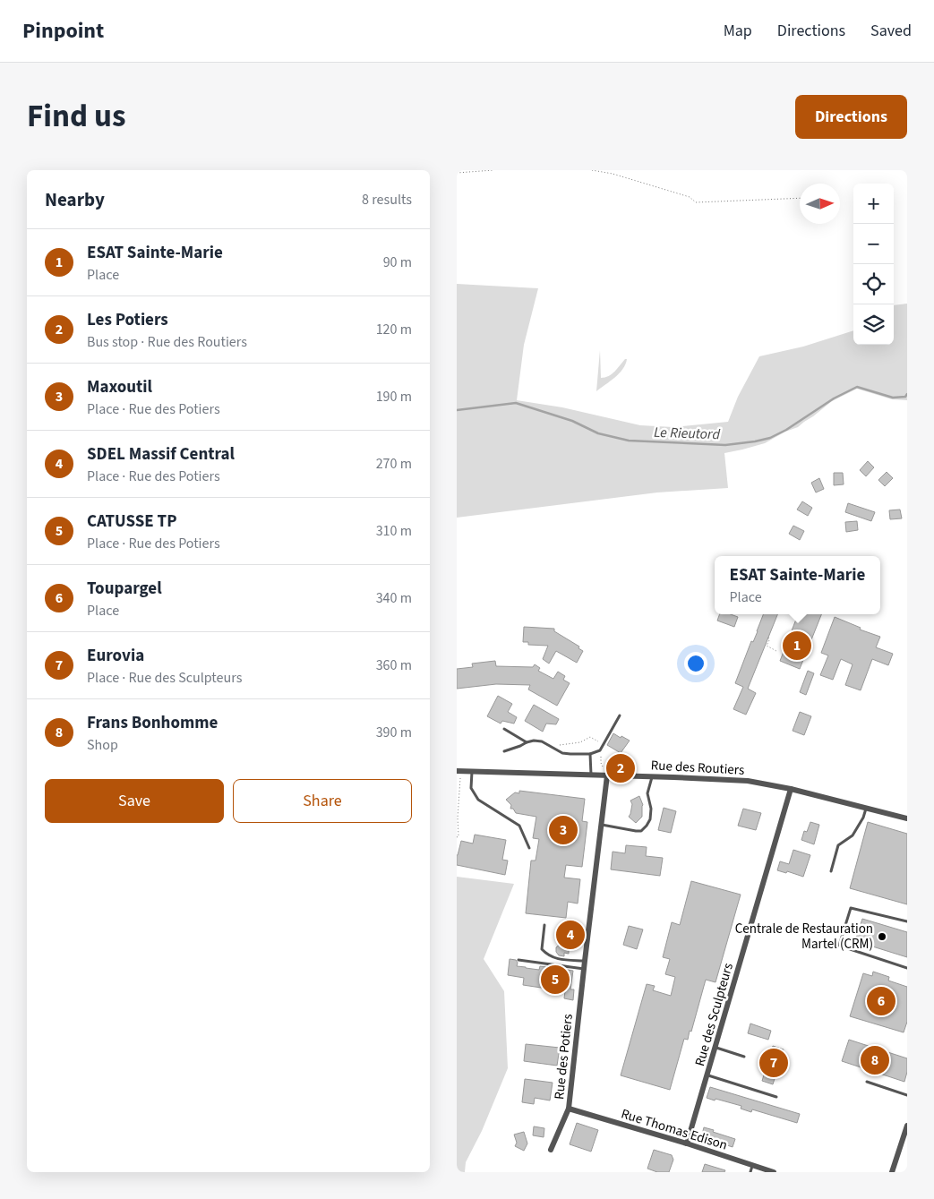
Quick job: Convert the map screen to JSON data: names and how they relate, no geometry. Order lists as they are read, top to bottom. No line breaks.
{"streets":{"street":["Rue des Routiers","Rue des Sculpteurs","Rue des Potiers","Rue Thomas Edison"]},"crossings":[["Rue des Routiers","Rue des Sculpteurs"],["Rue des Routiers","Rue des Potiers"],["Rue des Sculpteurs","Rue Thomas Edison"],["Rue des Potiers","Rue Thomas Edison"]],"water":["Le Rieutord"],"places":["Centrale de Restauration Martel (CRM)"],"north":"right","page":{"header":"Pinpoint","nav":["Map","Directions","Saved"],"title":"Find us","buttons":["Directions",["Save","Share"]],"heading":["Nearby","8 results"],"map_buttons":["+","−"],"list":[{"mark":"1","name":"ESAT Sainte-Marie","note":"Place","value":"90 m"},{"mark":"2","name":"Les Potiers","note":"Bus stop · Rue des Routiers","value":"120 m"},{"mark":"3","name":"Maxoutil","note":"Place · Rue des Potiers","value":"190 m"},{"mark":"4","name":"SDEL Massif Central","note":"Place · Rue des Potiers","value":"270 m"},{"mark":"5","name":"CATUSSE TP","note":"Place · Rue des Potiers","value":"310 m"},{"mark":"6","name":"Toupargel","note":"Place","value":"340 m"},{"mark":"7","name":"Eurovia","note":"Place · Rue des Sculpteurs","value":"360 m"},{"mark":"8","name":"Frans Bonhomme","note":"Shop","value":"390 m"}],"popup":["ESAT Sainte-Marie","Place"],"pins":["1","2","3","4","5","6","8","7"]}}
